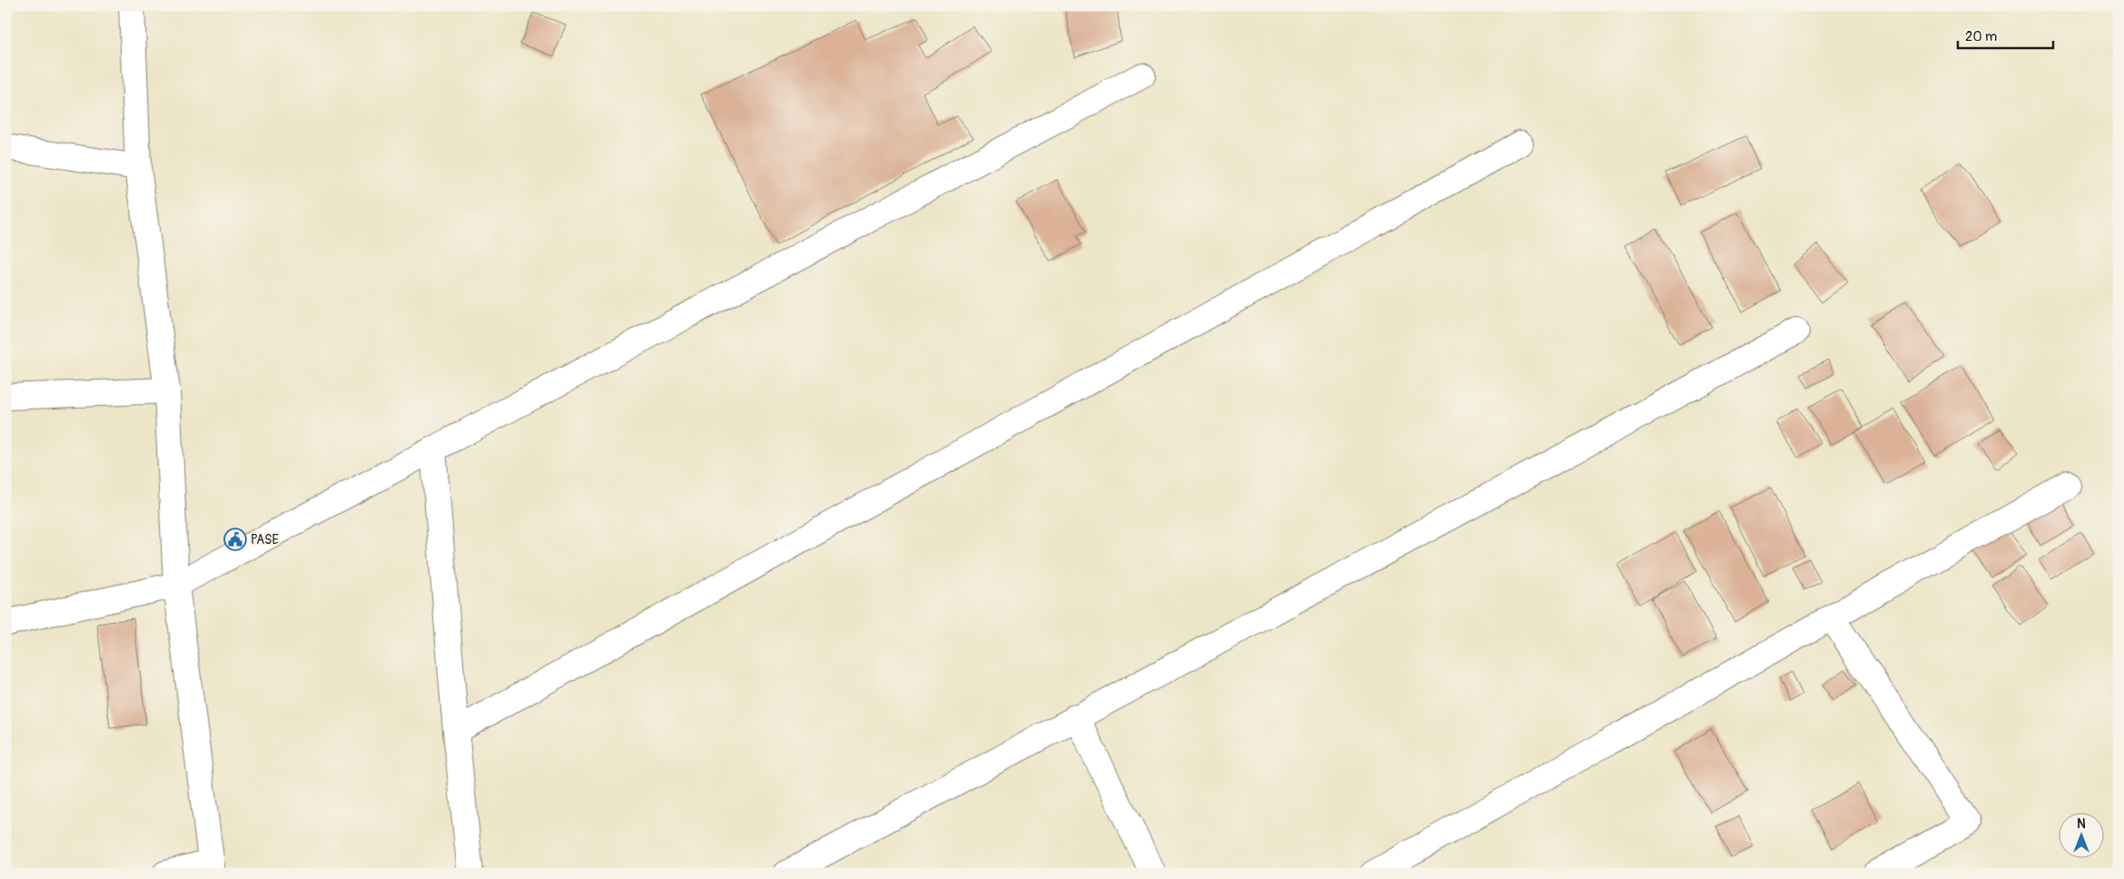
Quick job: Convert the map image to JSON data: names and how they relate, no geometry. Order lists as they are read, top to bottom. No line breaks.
{"places":{"public building":["PASE"]},"scale_bar":"20 m","north":"top"}
